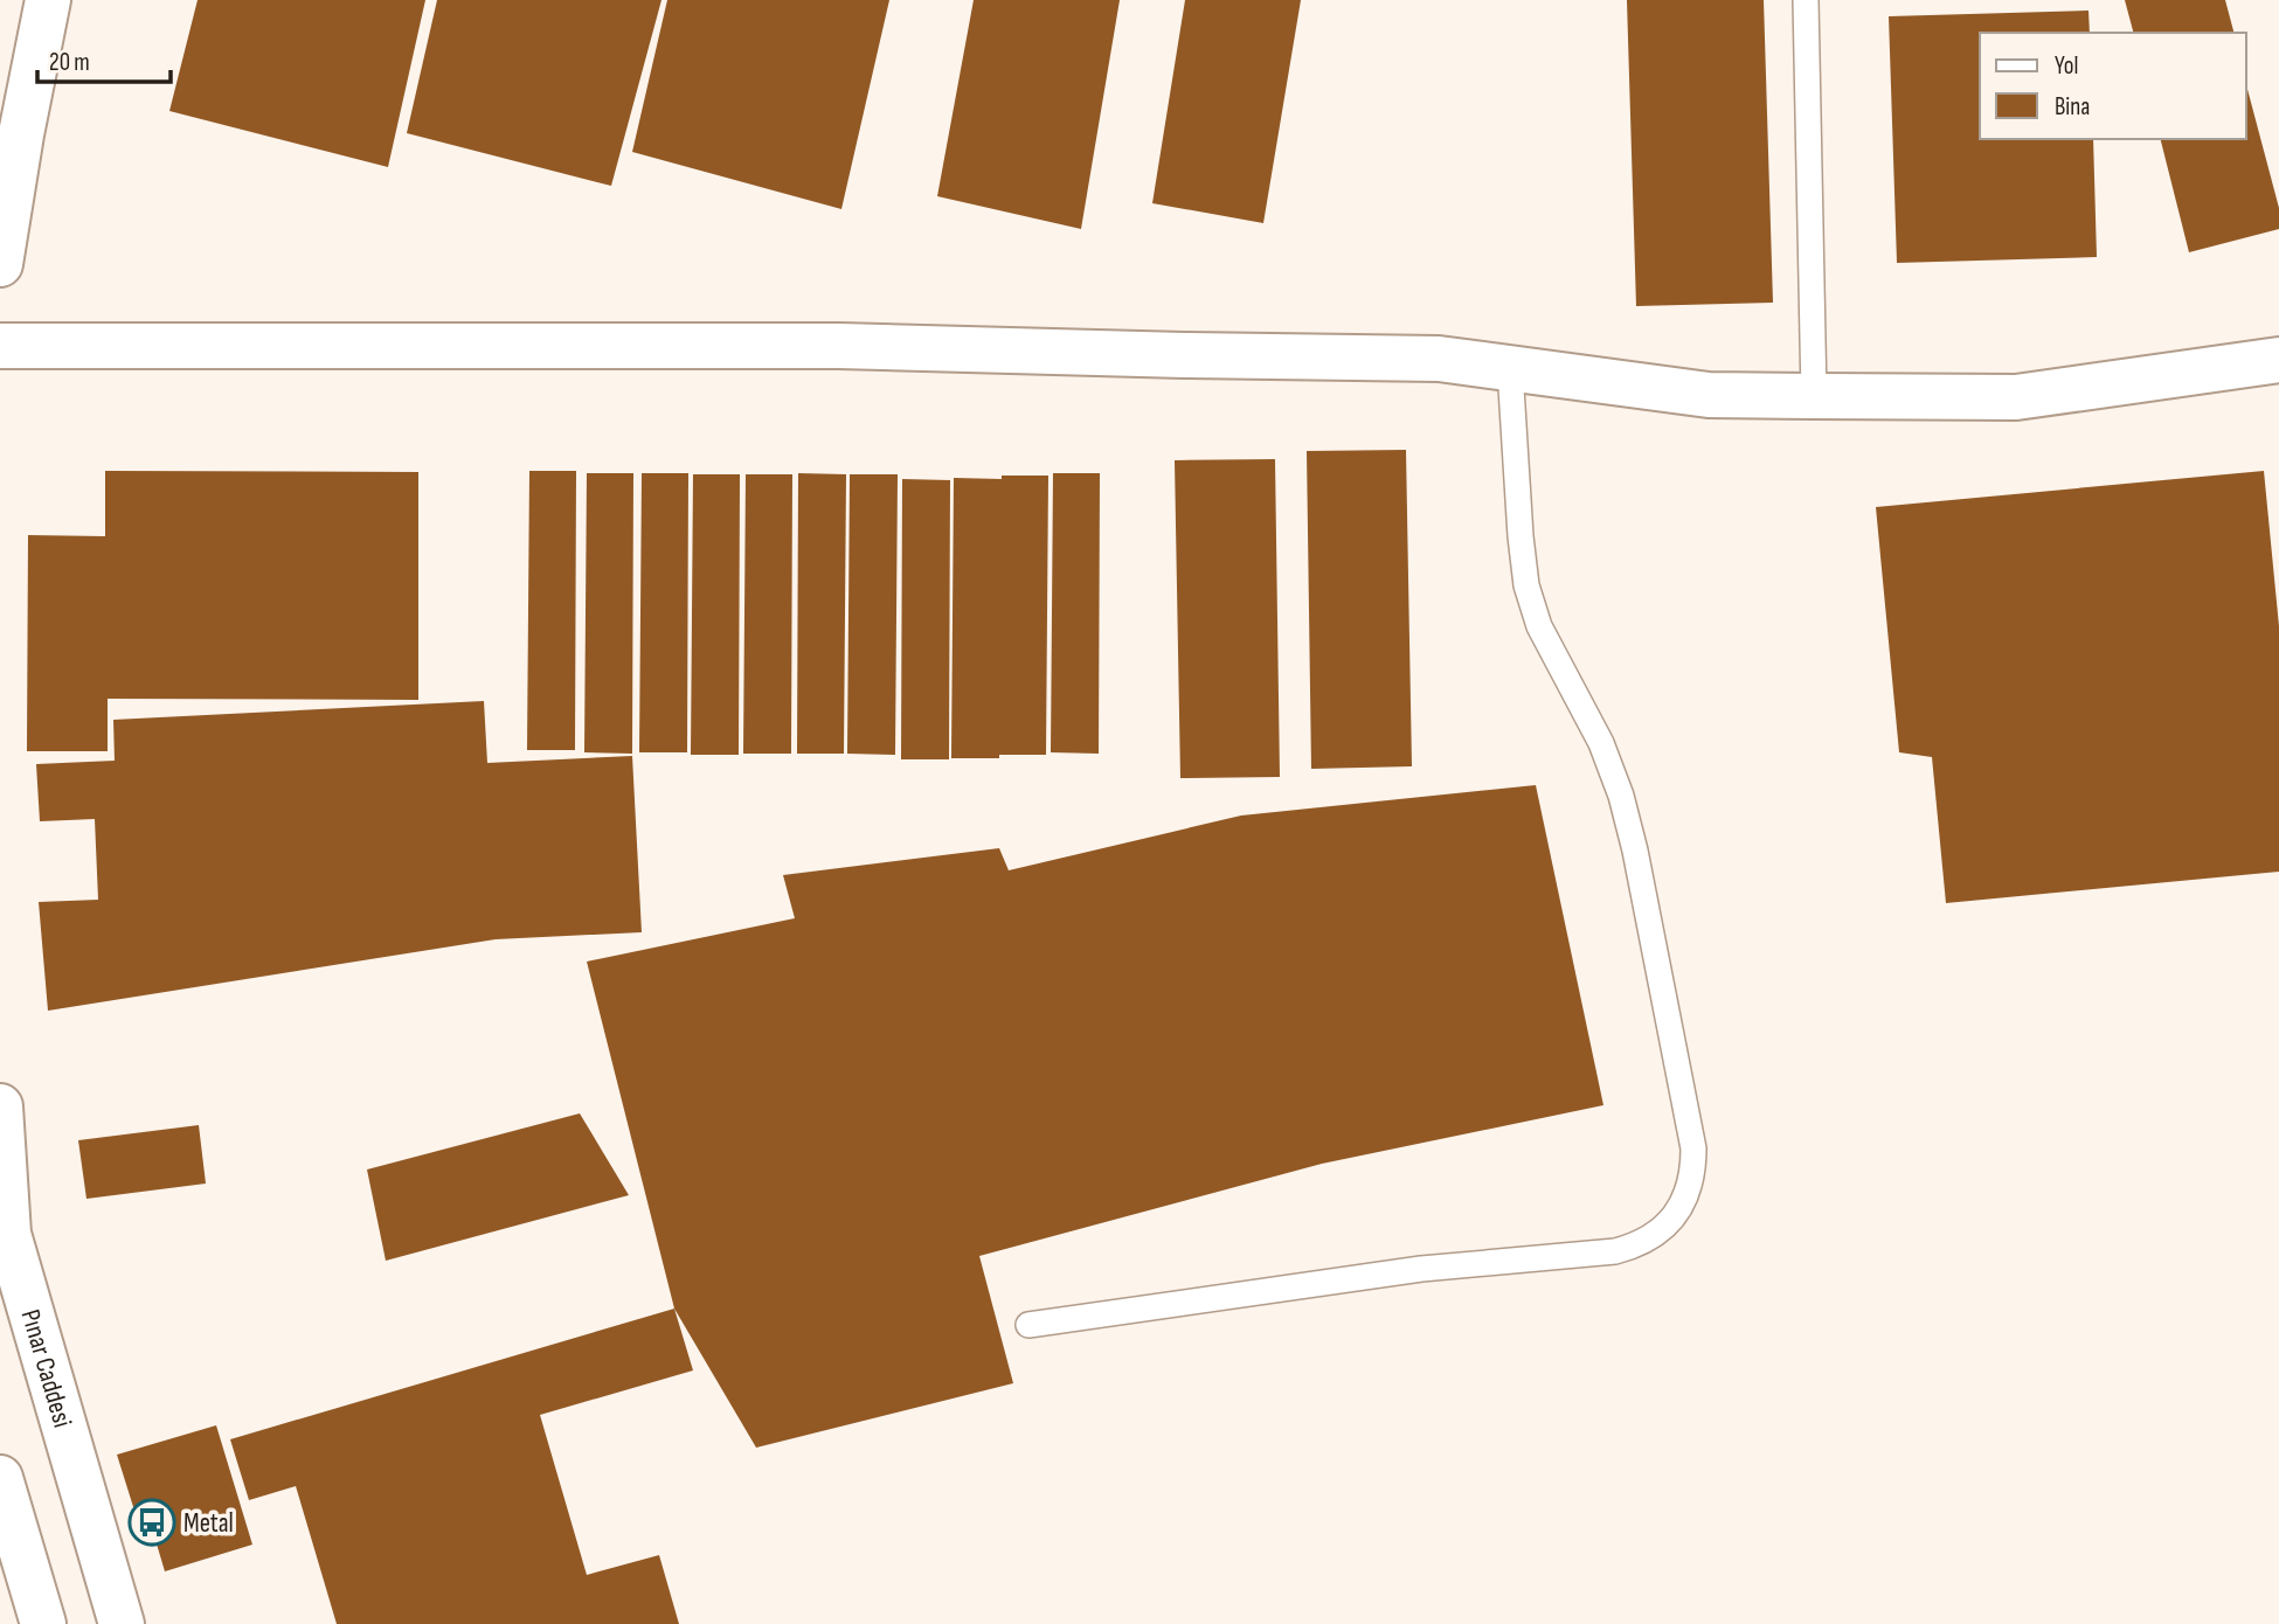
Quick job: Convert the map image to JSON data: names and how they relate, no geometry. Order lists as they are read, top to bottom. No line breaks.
{"streets":{"street":["Pınar Caddesi"]},"places":{"bus stop":["Metal"]},"legend":["Yol","Bina"],"scale_bar":"20 m"}
